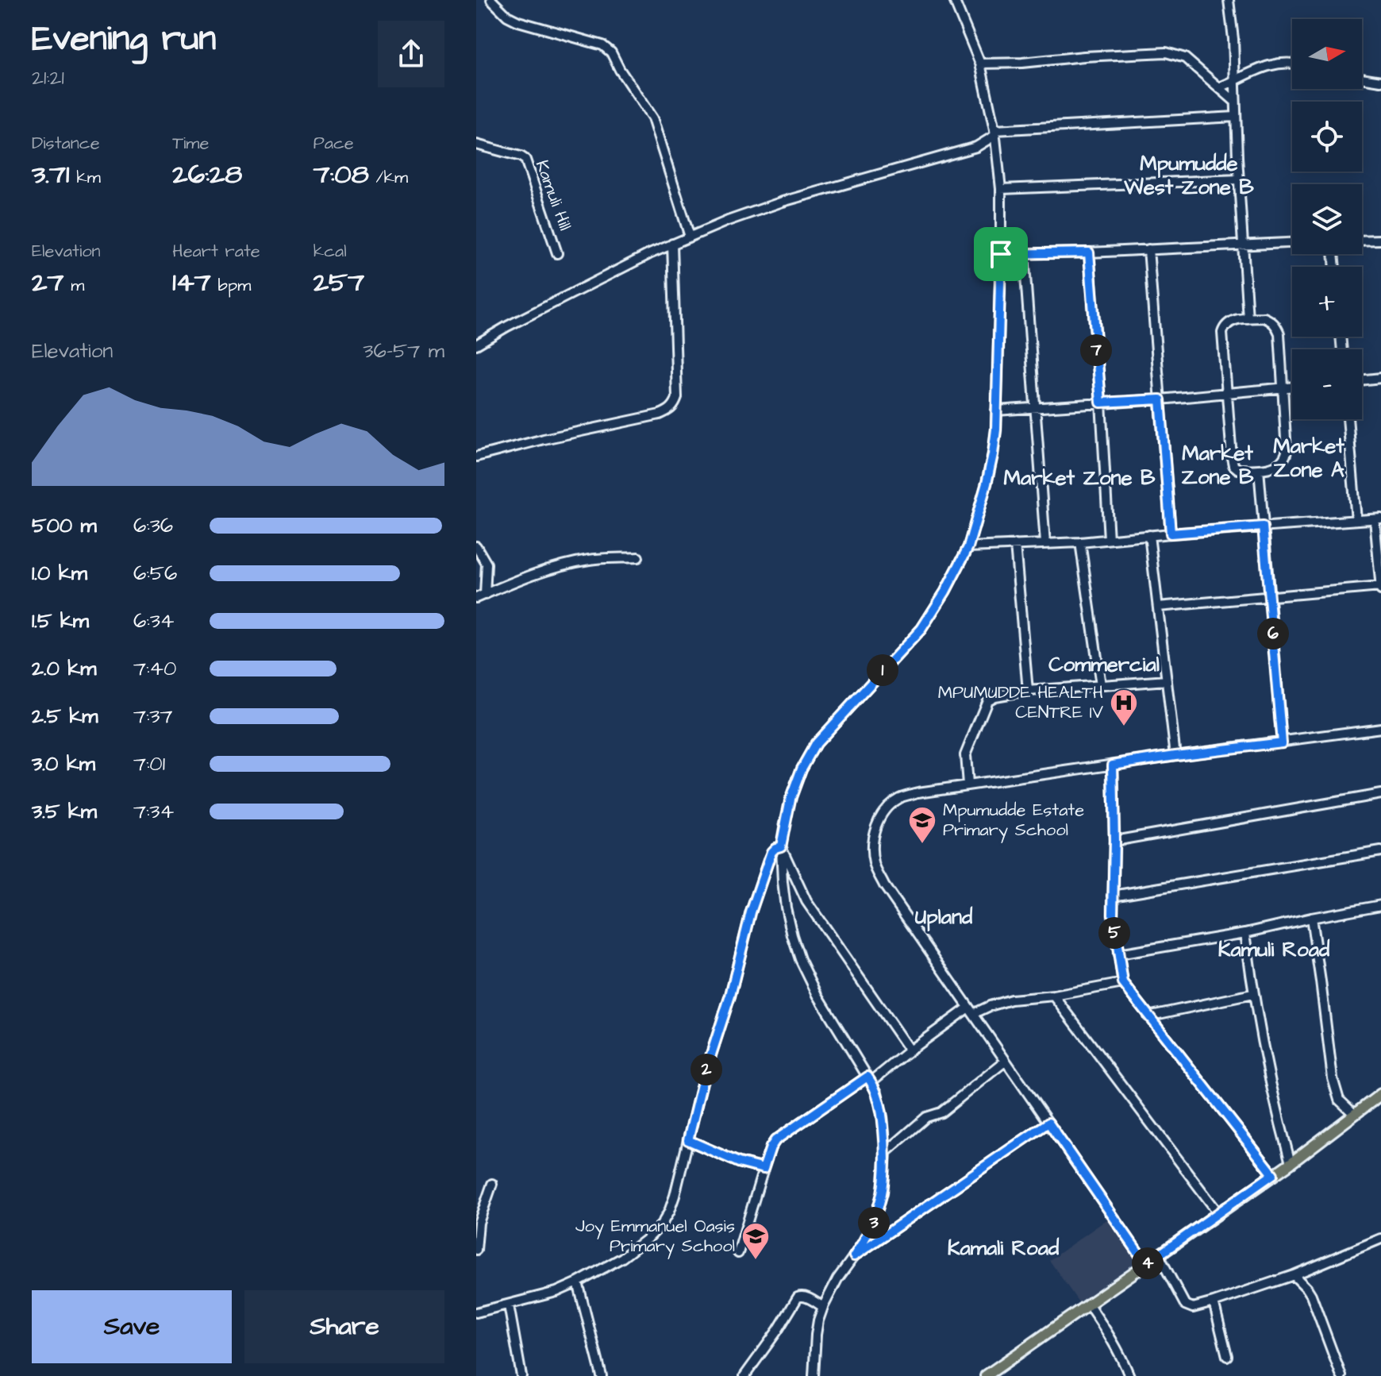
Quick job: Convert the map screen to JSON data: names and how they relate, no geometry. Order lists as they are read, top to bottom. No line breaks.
{"streets":{"street":["Kamuli Hill"]},"districts":["Mpumudde West Zone B","Market Zone A","Market Zone B","Market Zone B","Commercial","Upland","Kamuli Road","Kamali Road"],"places":{"hospital":["MPUMUDDE HEALTH CENTRE IV"],"school or university":["Mpumudde Estate Primary School","Joy Emmanuel Oasis Primary School"]},"north":"right","page":{"heading":["Evening run","21:21"],"map_buttons":["+","−"],"stats":[["Distance","3.71 km"],["Time","26:28"],["Pace","7:08 /km"],["Elevation","27 m"],["Heart rate","147 bpm"],["kcal","257"]],"chart":["Elevation","36–57 m"],"pins":["7","6","1","5","2","3","4"],"list":[{"name":"500 m","note":"6:36"},{"name":"1.0 km","note":"6:56"},{"name":"1.5 km","note":"6:34"},{"name":"2.0 km","note":"7:40"},{"name":"2.5 km","note":"7:37"},{"name":"3.0 km","note":"7:01"},{"name":"3.5 km","note":"7:34"}],"buttons":["Save","Share"]}}
